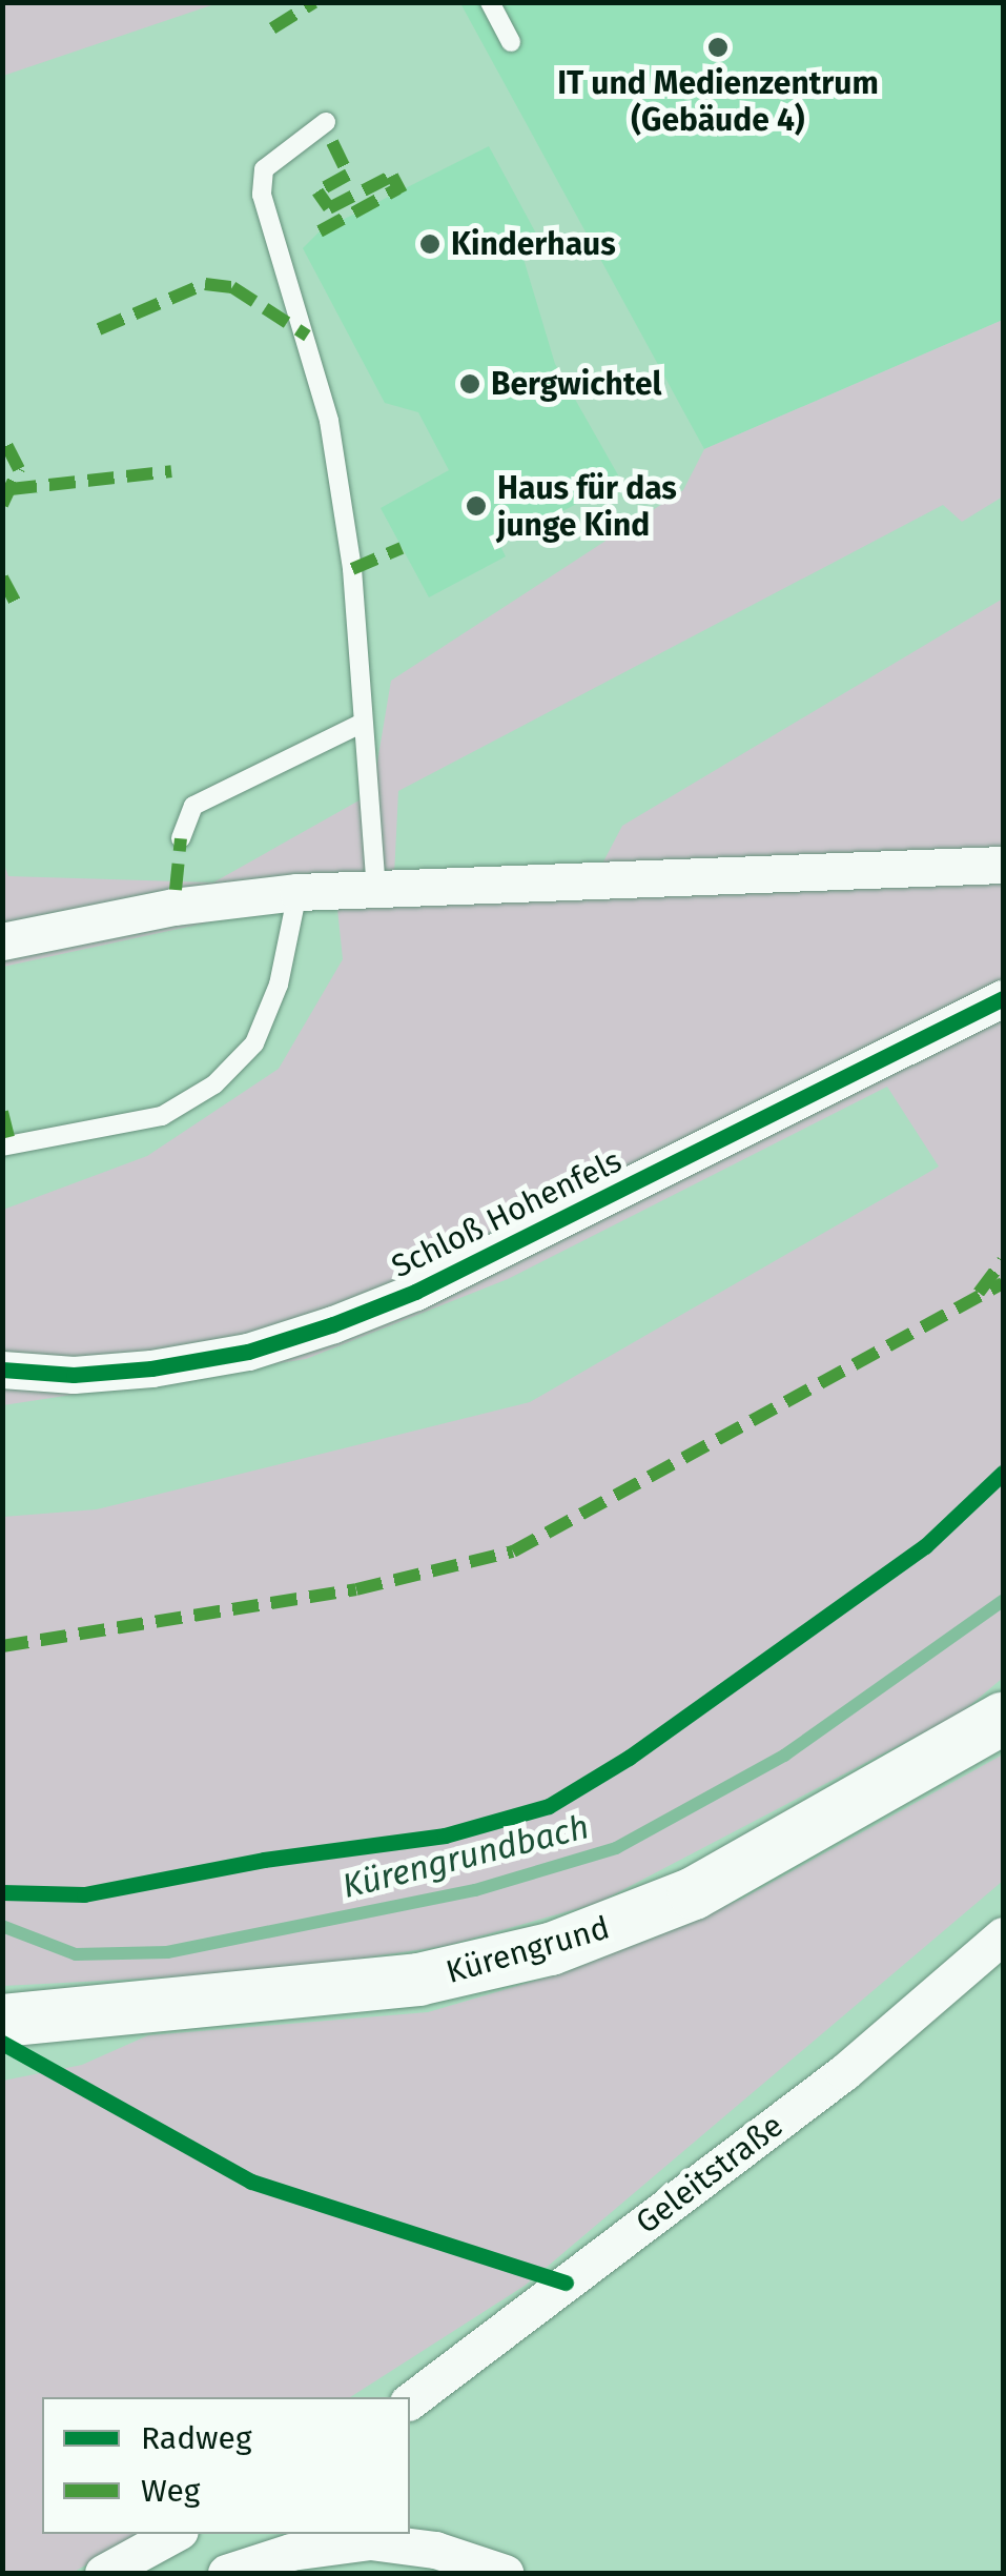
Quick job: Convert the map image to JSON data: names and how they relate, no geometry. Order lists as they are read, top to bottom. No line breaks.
{"streets":{"main road":["Kürengrund"],"street":["Schloß Hohenfels","Geleitstraße"]},"water":["Kürengrundbach"],"places":["IT und Medienzentrum (Gebäude 4)","Kinderhaus","Bergwichtel","Haus für das junge Kind"],"legend":["Radweg","Weg"]}
